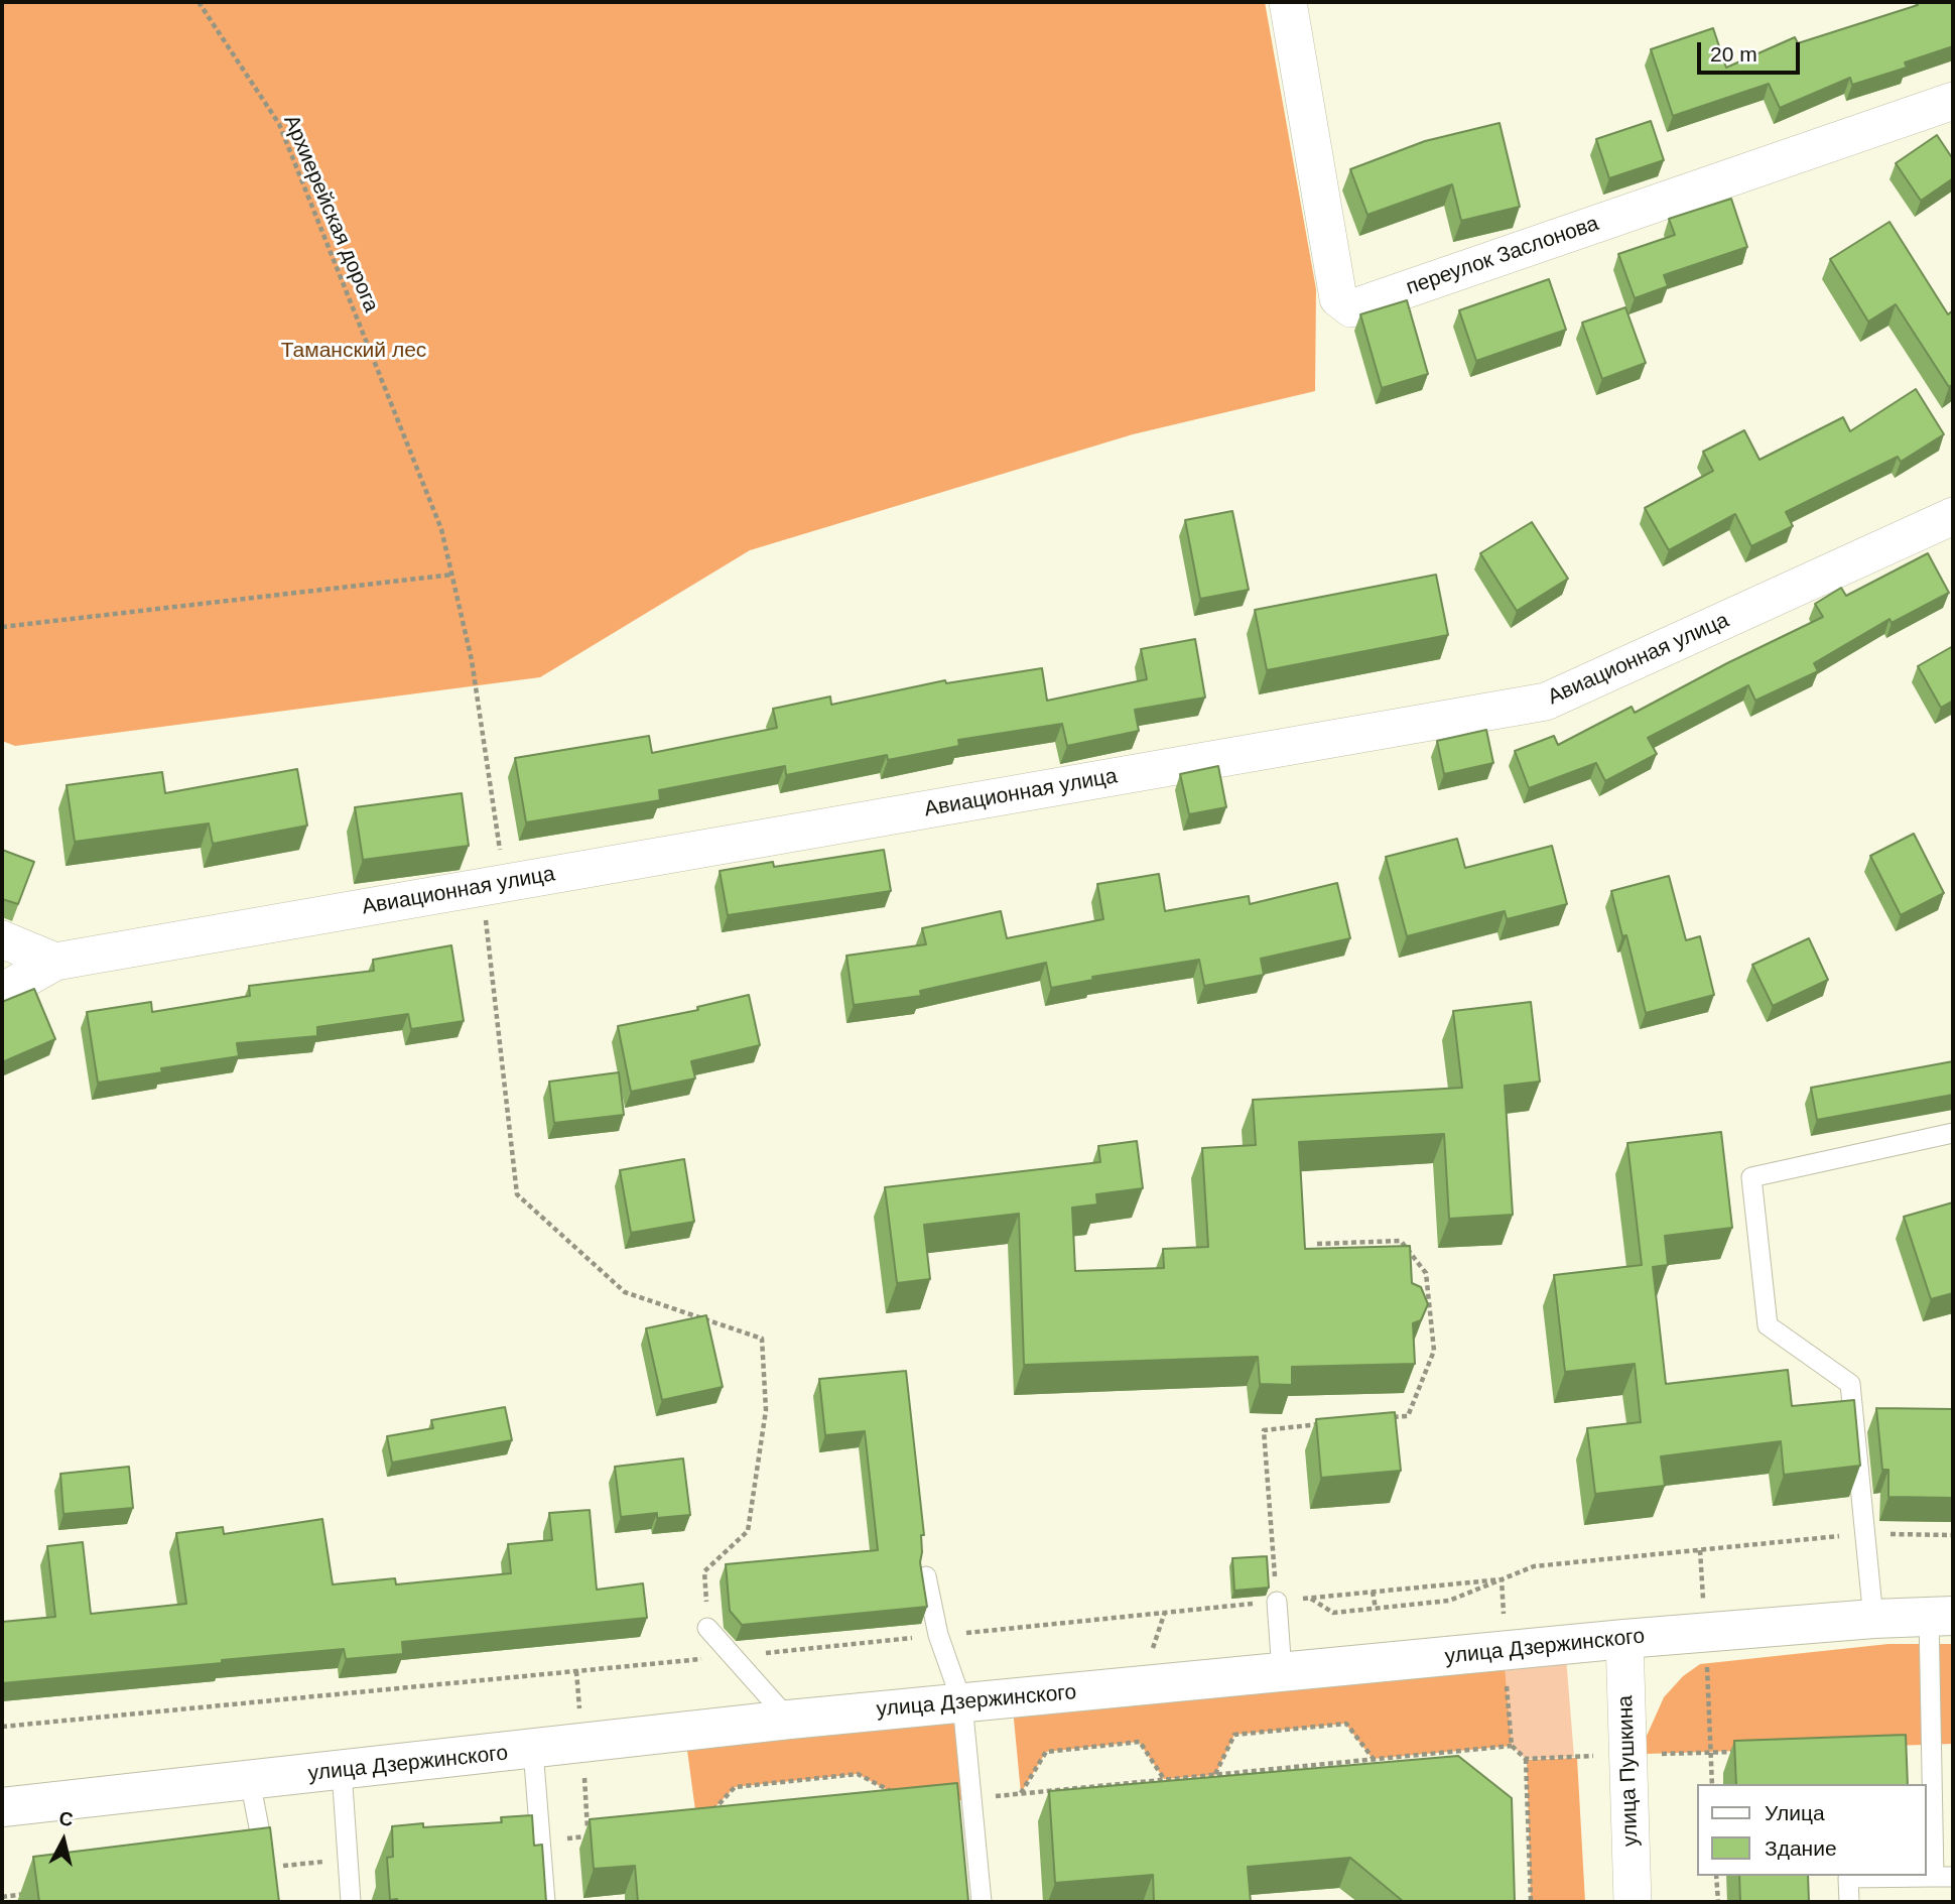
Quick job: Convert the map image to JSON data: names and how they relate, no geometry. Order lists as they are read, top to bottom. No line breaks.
{"streets":{"street":["переулок Заслонова","Авиационная улица","улица Дзержинского","улица Пушкина"],"path":["Архиерейская дорога"]},"crossings":[["Архиерейская дорога","Авиационная улица"],["улица Дзержинского","улица Пушкина"]],"parks":["Таманский лес"],"legend":["Улица","Здание"],"scale_bar":"20 m","north":"top"}
